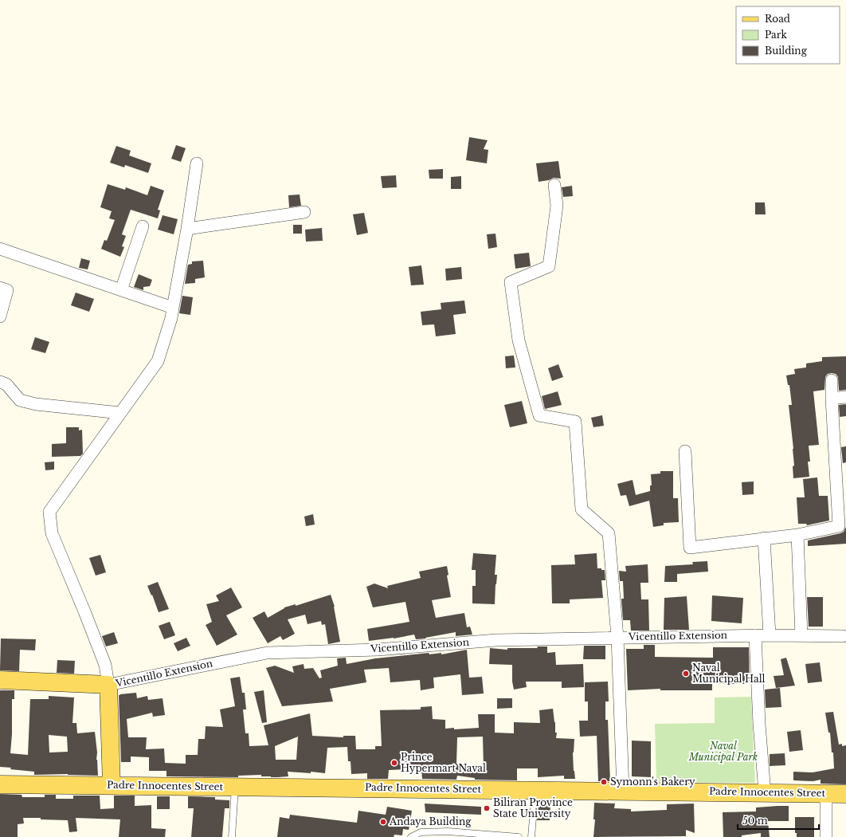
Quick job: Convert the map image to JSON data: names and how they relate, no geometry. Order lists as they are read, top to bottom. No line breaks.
{"streets":{"main road":["Vicentillo Extension","Padre Innocentes Street"]},"parks":["Naval Municipal Park"],"places":["Naval Municipal Hall","Prince Hypermart Naval","Symonn's Bakery","Biliran Province State University","Andaya Building"],"legend":["Road","Park","Building"],"scale_bar":"50 m"}
